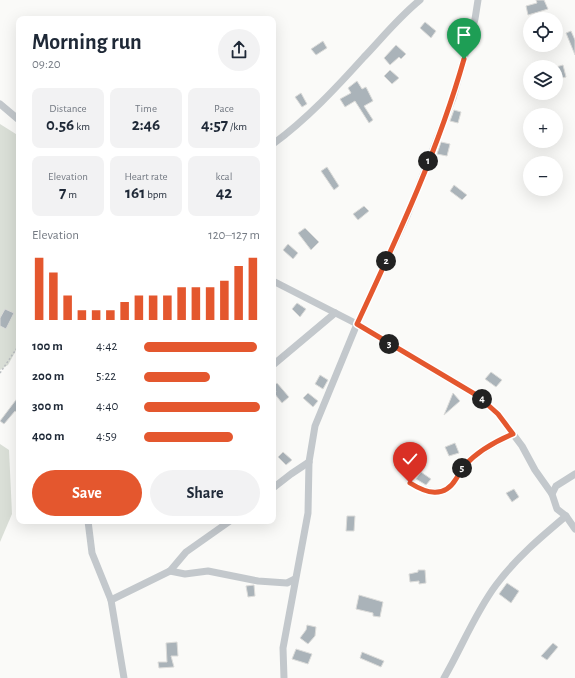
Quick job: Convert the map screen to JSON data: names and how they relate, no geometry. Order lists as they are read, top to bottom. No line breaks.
{"page":{"map_buttons":["+","−"],"heading":["Morning run","09:20"],"stats":[["Distance","0.56 km"],["Time","2:46"],["Pace","4:57 /km"],["Elevation","7 m"],["Heart rate","161 bpm"],["kcal","42"]],"pins":["1","2","3","4","5"],"chart":["Elevation","120–127 m"],"list":[{"name":"100 m","note":"4:42"},{"name":"200 m","note":"5:22"},{"name":"300 m","note":"4:40"},{"name":"400 m","note":"4:59"}],"buttons":["Save","Share"]}}
